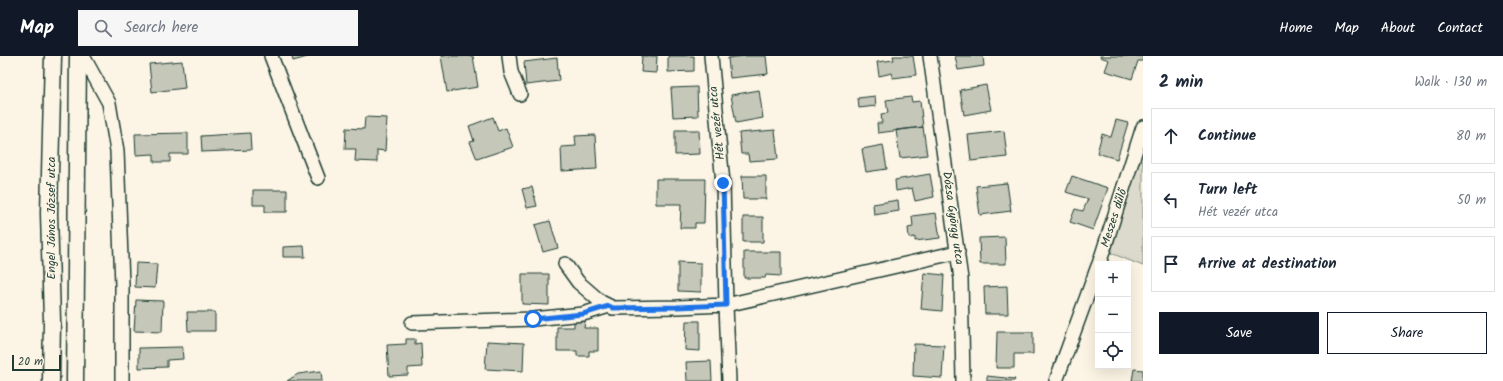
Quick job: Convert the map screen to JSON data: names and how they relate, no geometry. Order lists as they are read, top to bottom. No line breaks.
{"streets":{"street":["Hét vezér utca","Engel János József utca","Dózsa György utca","Meszes dűlő"]},"scale_bar":"20 m","page":{"header":"Map","search":"Search here","nav":["Home","Map","About","Contact"],"heading":["2 min","Walk · 130 m"],"list":[["Continue","80 m"],["Turn left","Hét vezér utca","50 m"],"Arrive at destination"],"map_buttons":["+","−"],"buttons":["Save","Share"],"scale":"20 m"}}
